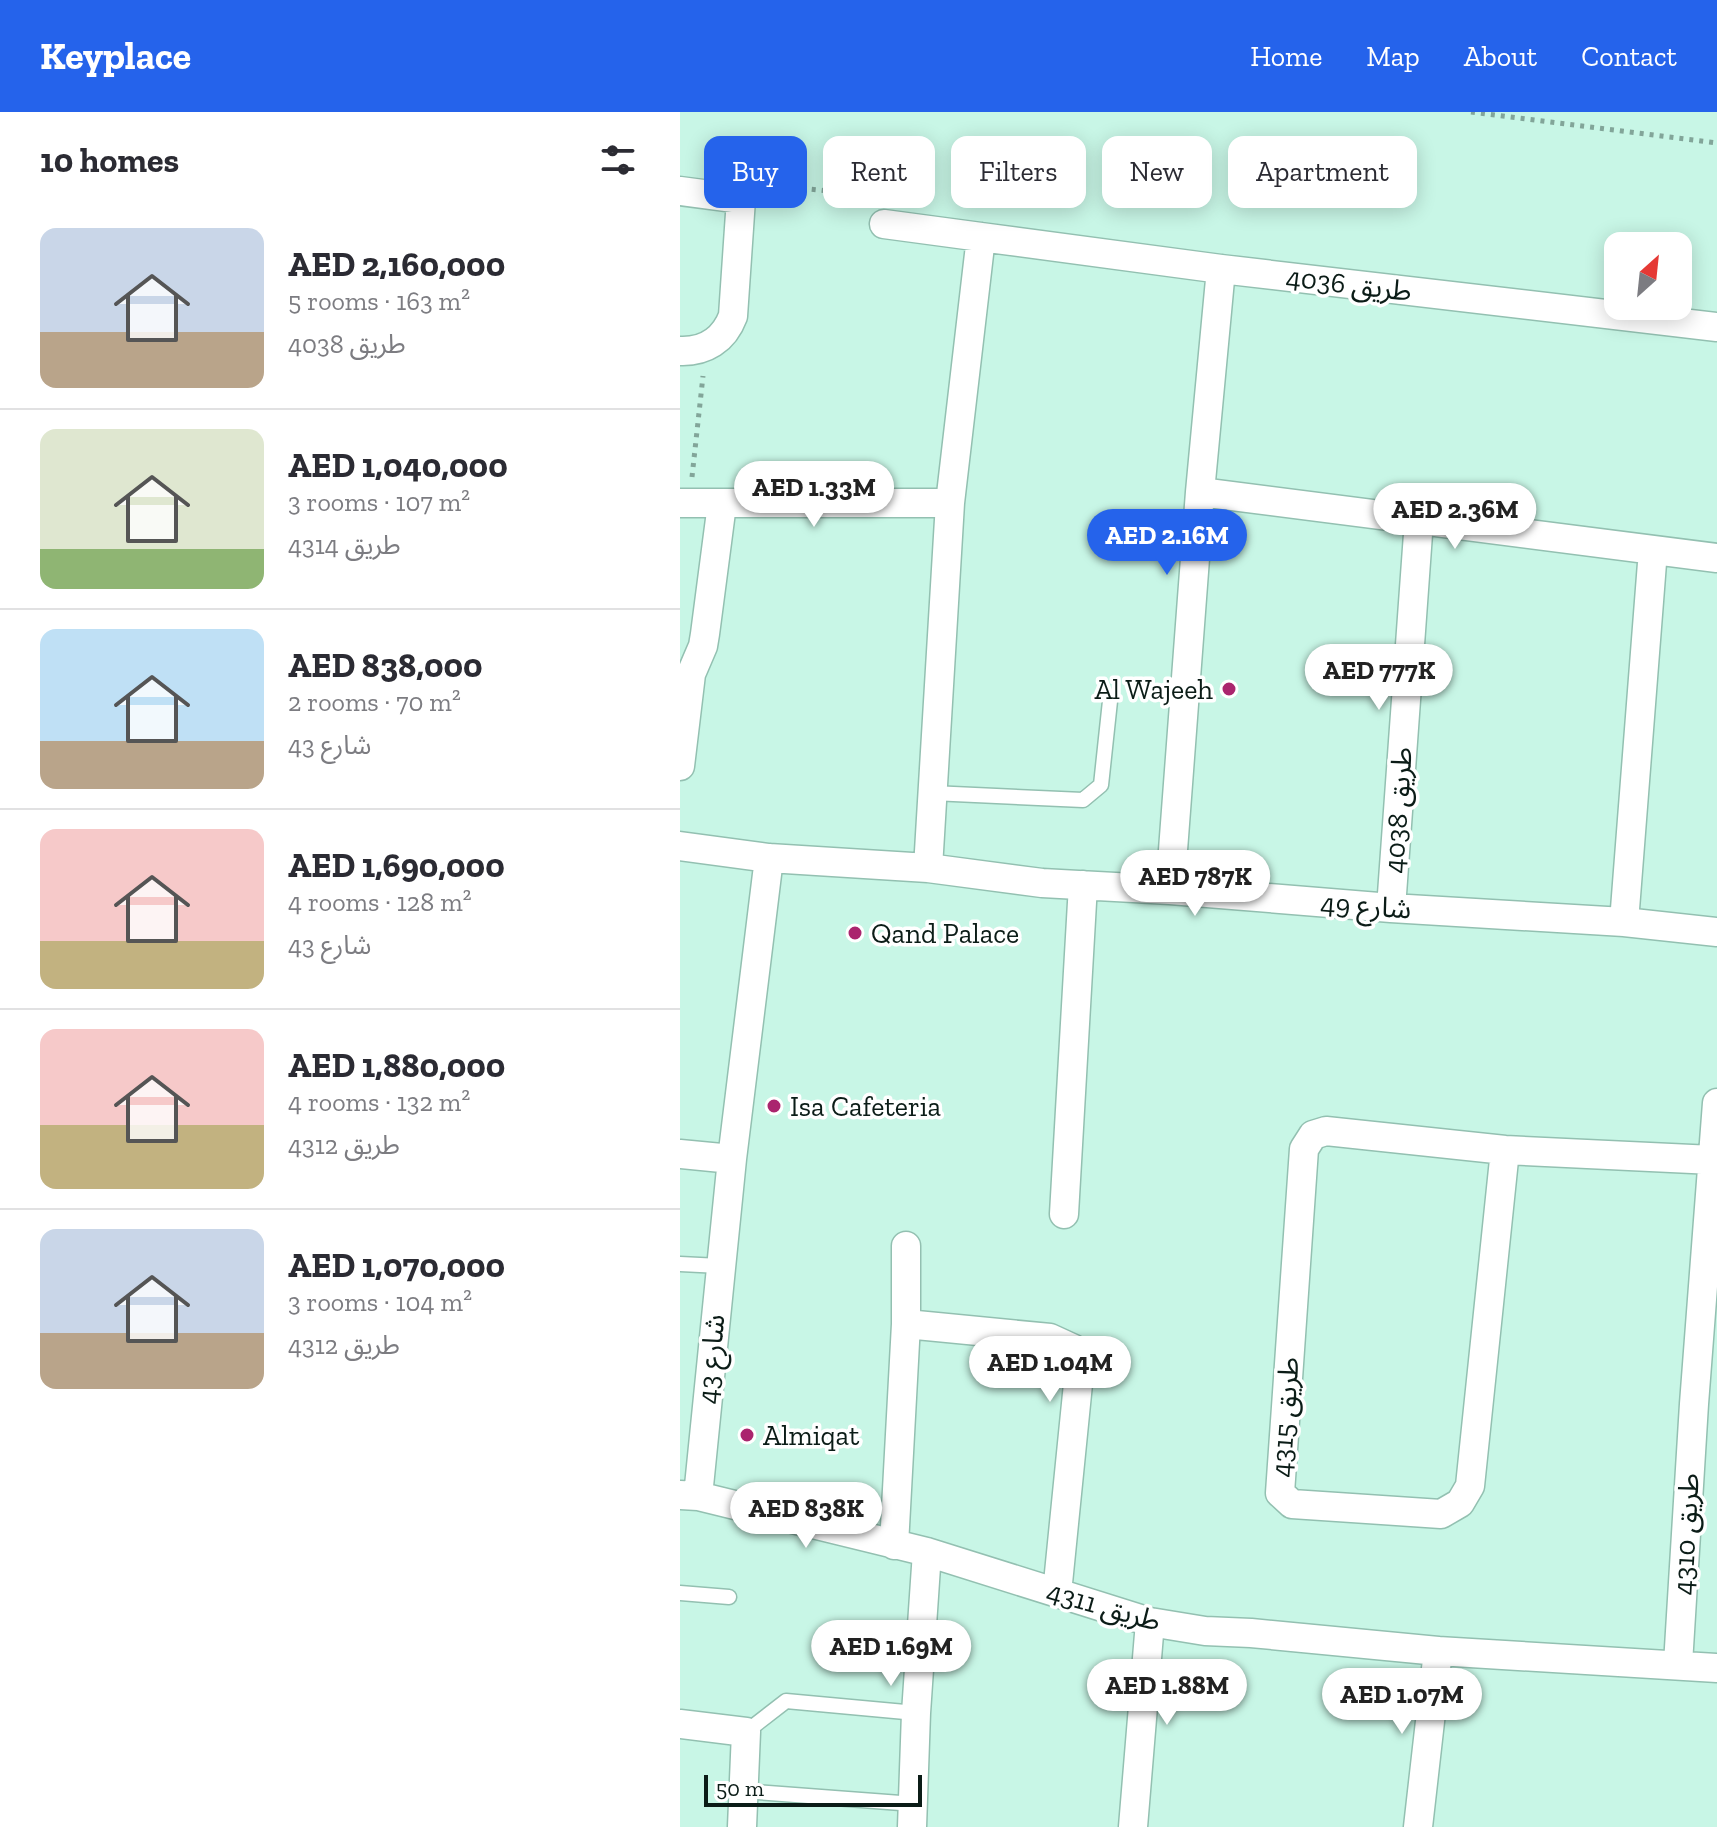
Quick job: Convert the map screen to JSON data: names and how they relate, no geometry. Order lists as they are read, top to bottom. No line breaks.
{"streets":{"street":["طريق 4036","طريق 4038","شارع 49","شارع 43","طريق 4315","طريق 4310","طريق 4311"]},"crossings":[["طريق 4038","شارع 49"],["شارع 49","شارع 43"],["شارع 43","طريق 4311"],["طريق 4315","طريق 4310"],["طريق 4310","طريق 4311"]],"places":["Al Wajeeh","Qand Palace","Isa Cafeteria","Almiqat"],"scale_bar":"50 m","north":"top right","page":{"header":"Keyplace","nav":["Home","Map","About","Contact"],"heading":"10 homes","chip":["Buy","Rent","Filters","New","Apartment"],"list":[{"name":"AED 2,160,000","note":"5 rooms · 163 m² · طريق 4038"},{"name":"AED 1,040,000","note":"3 rooms · 107 m² · طريق 4314"},{"name":"AED 838,000","note":"2 rooms · 70 m² · شارع 43"},{"name":"AED 1,690,000","note":"4 rooms · 128 m² · شارع 43"},{"name":"AED 1,880,000","note":"4 rooms · 132 m² · طريق 4312"},{"name":"AED 1,070,000","note":"3 rooms · 104 m² · طريق 4312"}],"price":["AED 1.33M","AED 2.36M","AED 2.16M","AED 777K","AED 787K","AED 1.04M","AED 838K","AED 1.69M","AED 1.88M","AED 1.07M"],"scale":"50 m"}}
